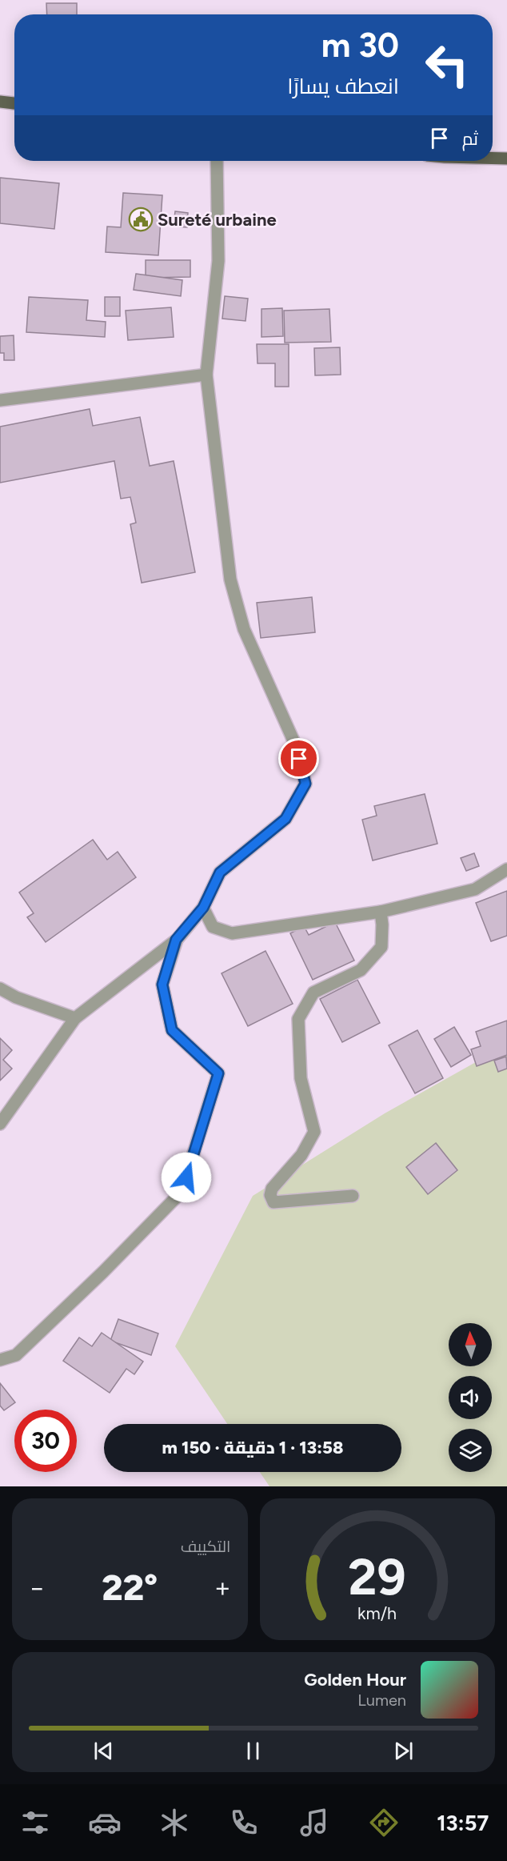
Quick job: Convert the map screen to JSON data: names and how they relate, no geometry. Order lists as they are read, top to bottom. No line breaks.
{"places":{"public building":["Sureté urbaine"]},"north":"top","page":{"turn":["30 m","انعطف يسارًا"],"then":"ثم","limit":"30","trip":"13:58 · 1 دقيقة · 150 m","tile":"التكييف","heat":["−","22°","+"],"song":["Golden Hour","Lumen"],"tabs":"13:57","gauge":["29","km/h"]}}
